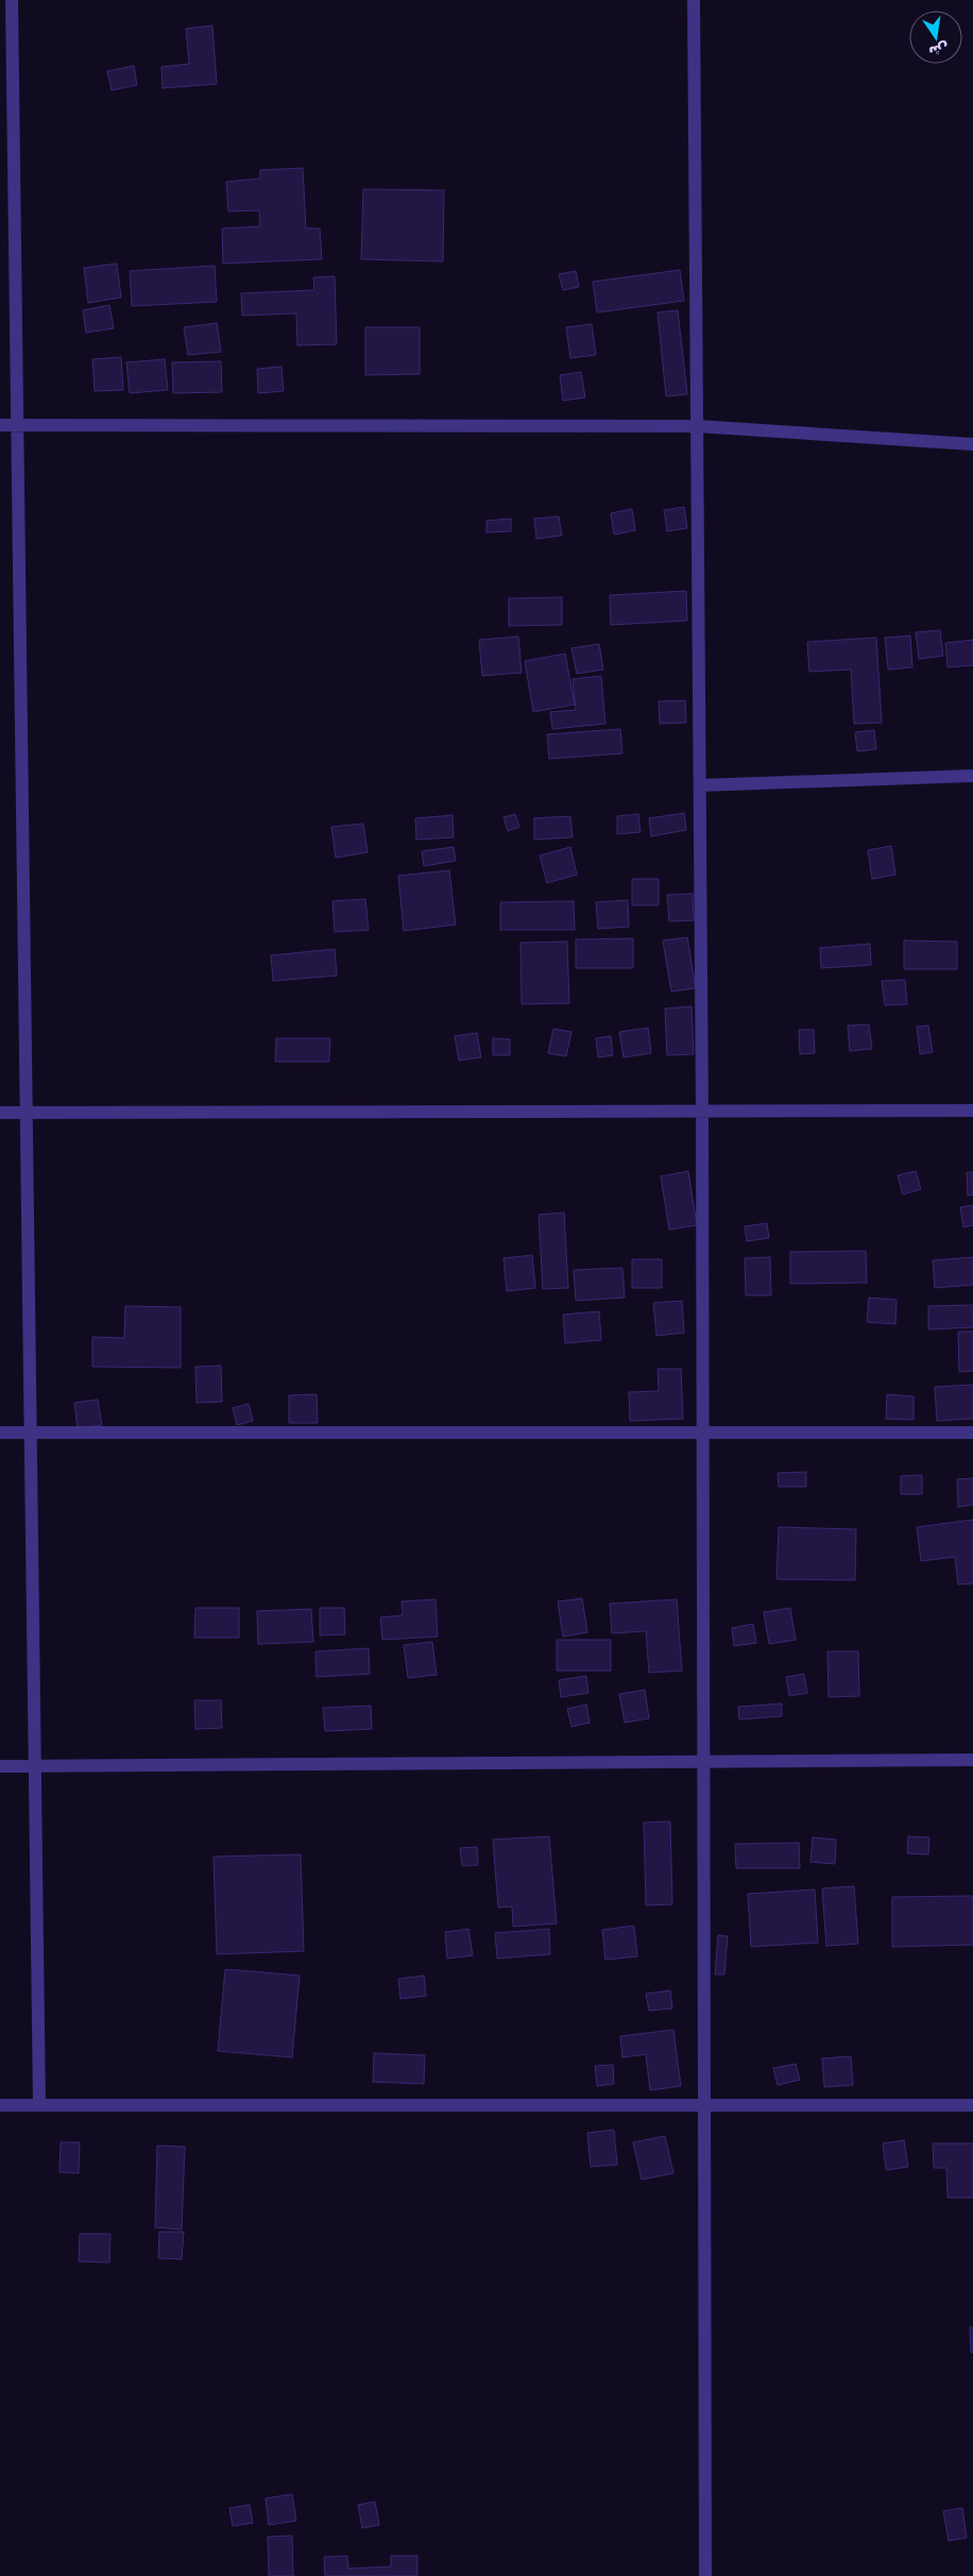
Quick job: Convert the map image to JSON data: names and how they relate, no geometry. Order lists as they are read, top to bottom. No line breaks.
{"north":"bottom"}
